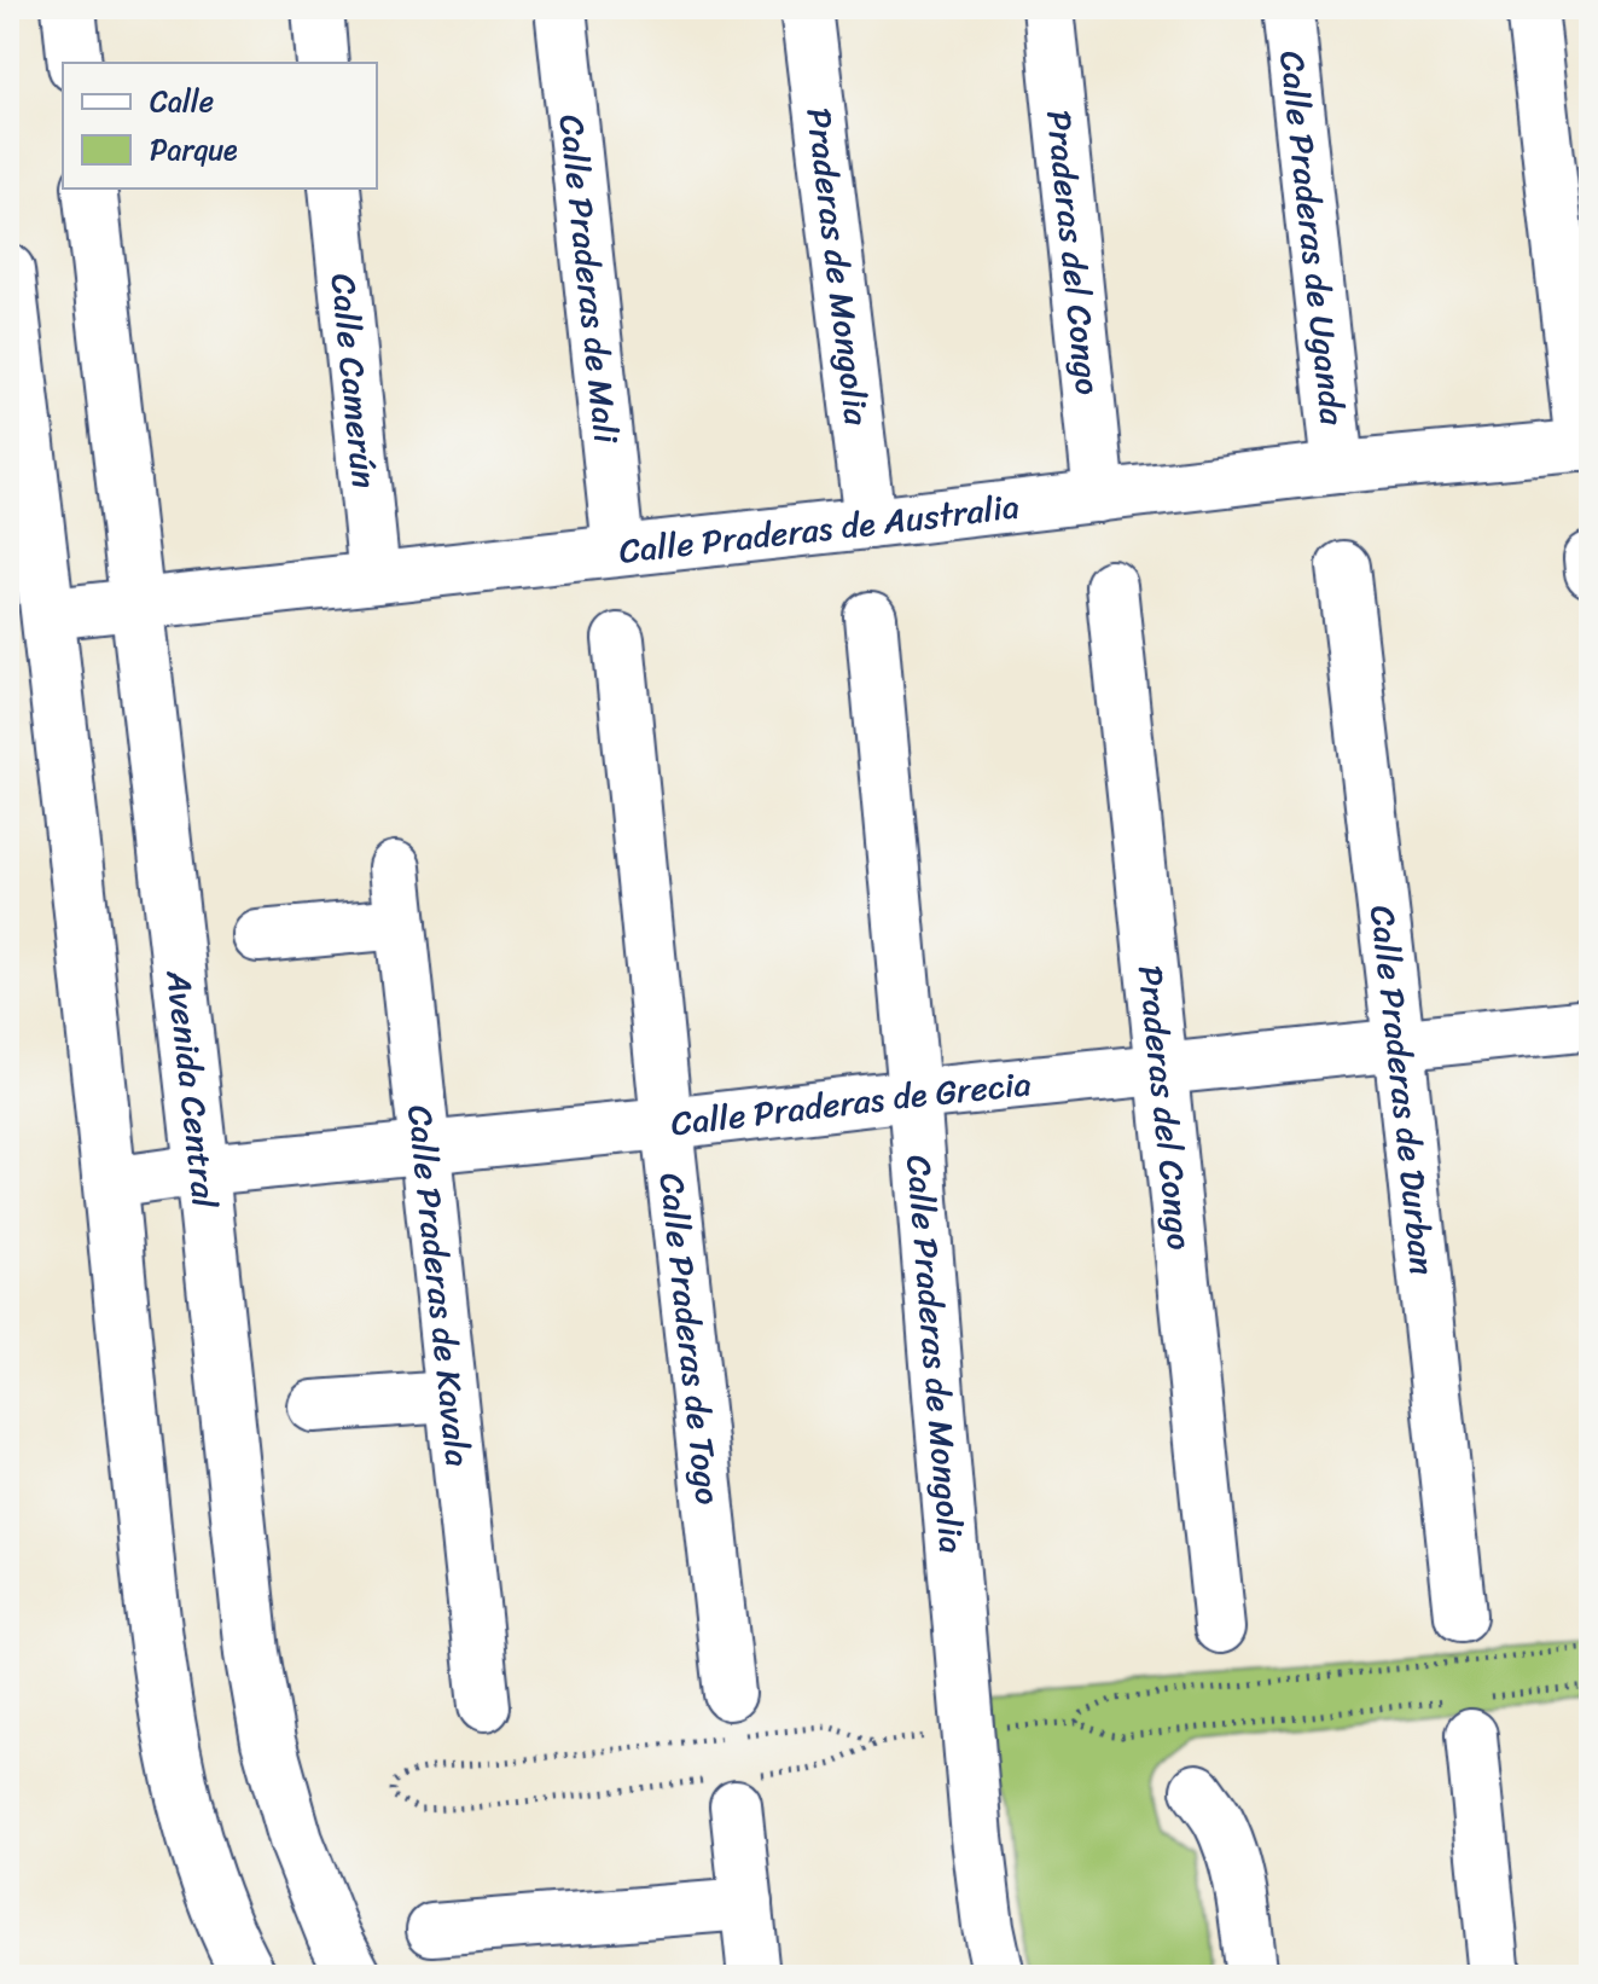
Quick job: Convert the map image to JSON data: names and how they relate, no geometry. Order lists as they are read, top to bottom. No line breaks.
{"streets":{"main road":["Avenida Central"],"street":["Calle Praderas de Uganda","Praderas del Congo","Praderas de Mongolia","Calle Praderas de Mali","Calle Camerún","Calle Praderas de Australia","Calle Praderas de Durban","Calle Praderas de Grecia","Calle Praderas de Kavala","Calle Praderas de Togo","Calle Praderas de Mongolia"]},"crossings":[["Calle Praderas de Uganda","Calle Praderas de Australia"],["Praderas del Congo","Calle Praderas de Australia"],["Praderas del Congo","Calle Praderas de Grecia"],["Praderas de Mongolia","Calle Praderas de Australia"],["Calle Praderas de Mali","Calle Praderas de Australia"],["Calle Camerún","Calle Praderas de Australia"],["Calle Praderas de Australia","Avenida Central"],["Avenida Central","Calle Praderas de Grecia"],["Calle Praderas de Durban","Calle Praderas de Grecia"],["Calle Praderas de Grecia","Calle Praderas de Kavala"],["Calle Praderas de Grecia","Calle Praderas de Togo"],["Calle Praderas de Grecia","Calle Praderas de Mongolia"]],"legend":["Calle","Parque"]}
